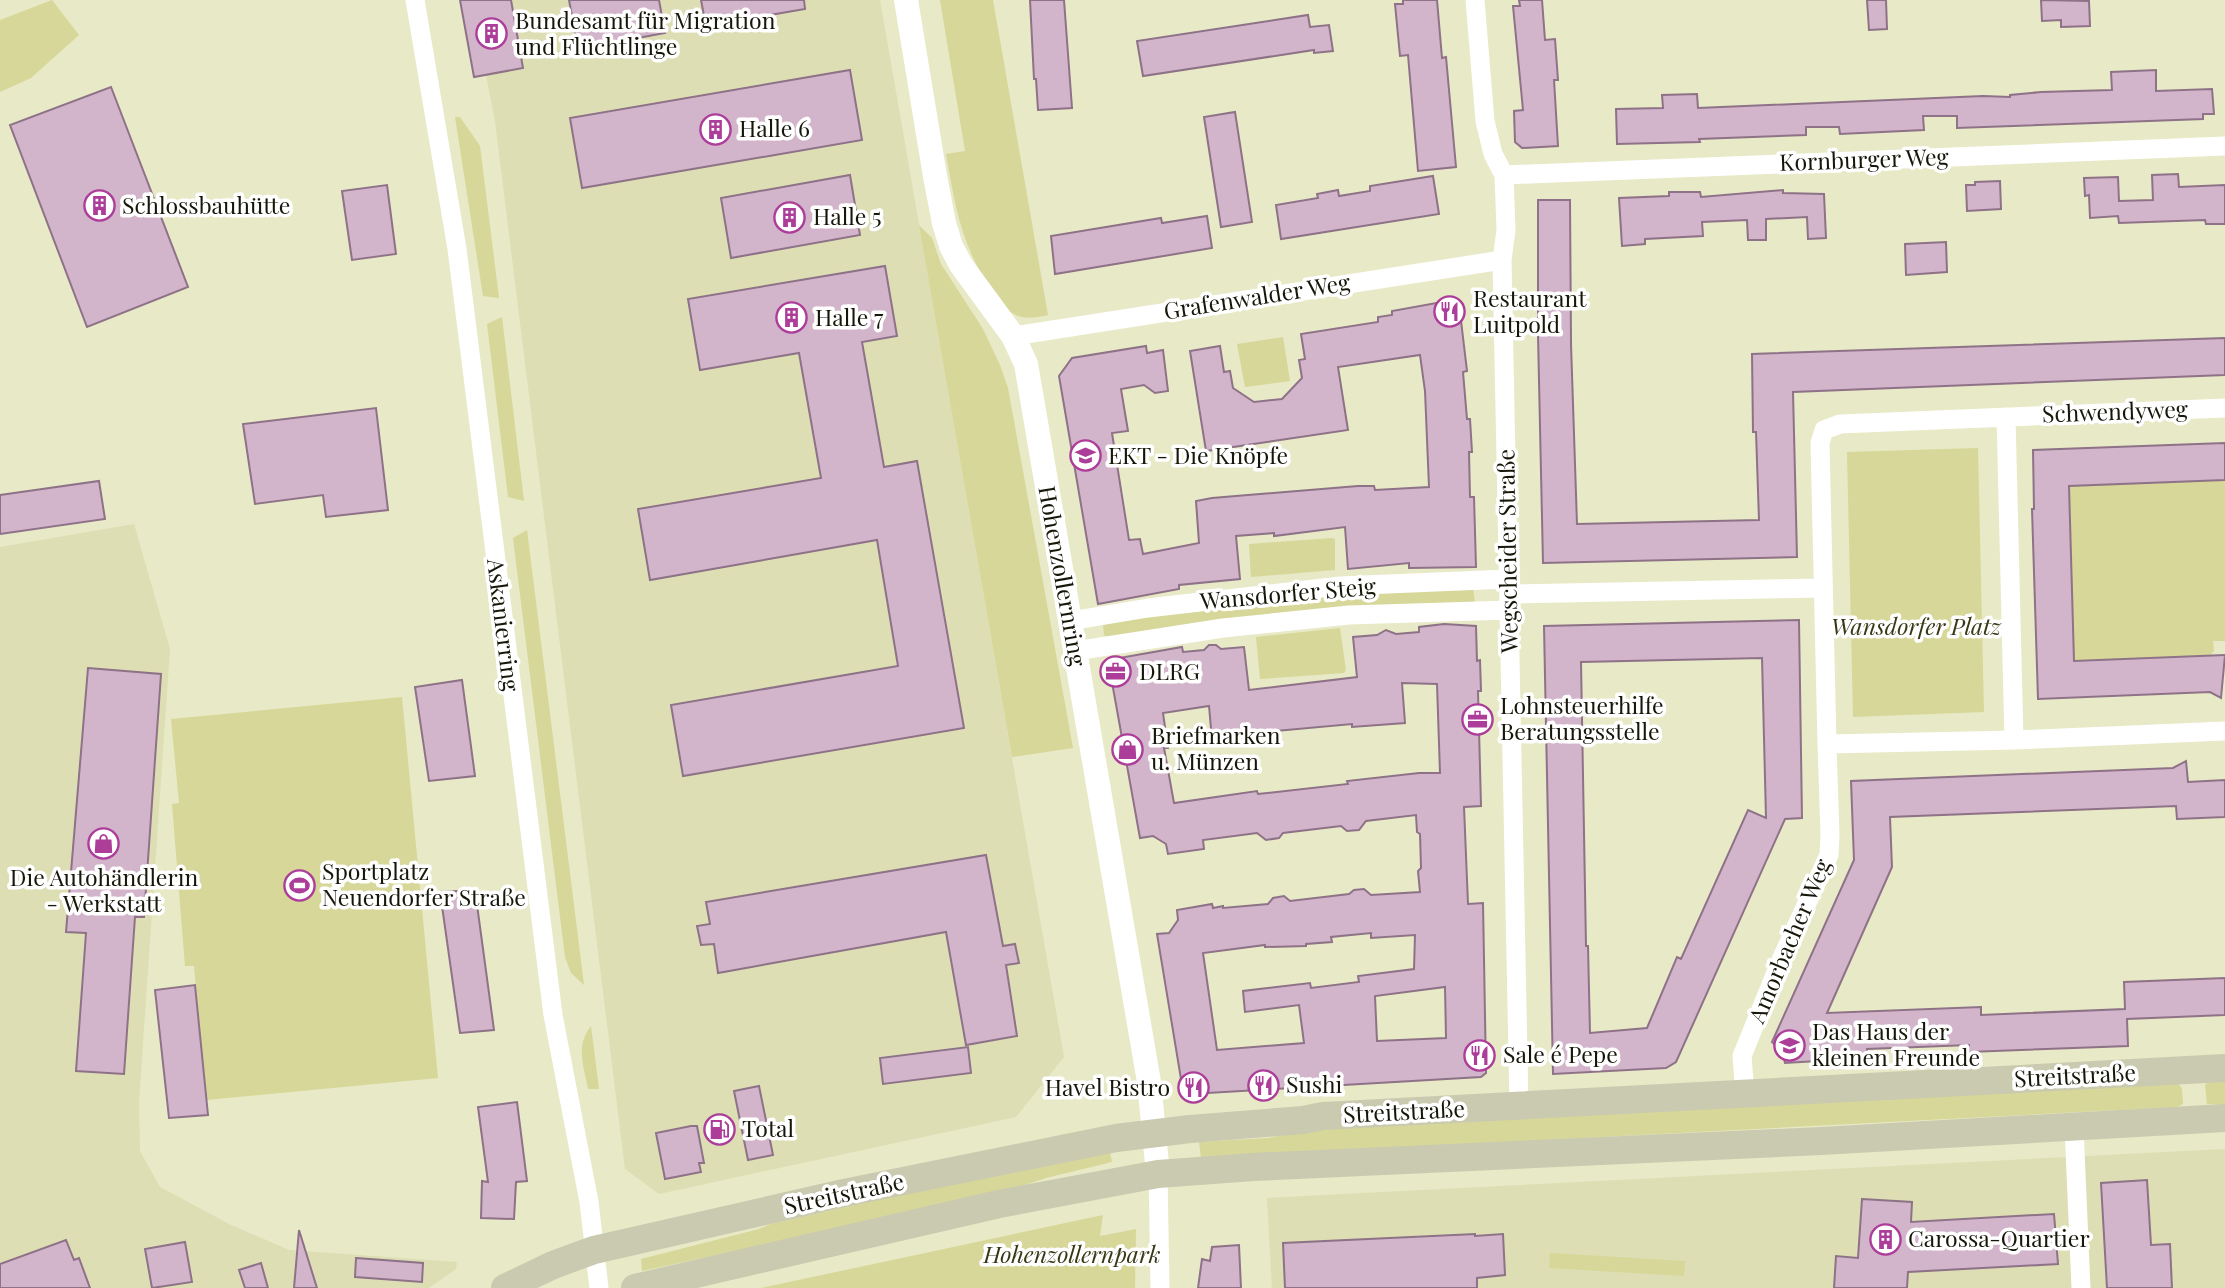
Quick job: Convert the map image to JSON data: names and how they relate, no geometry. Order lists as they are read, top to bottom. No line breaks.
{"streets":{"main road":["Streitstraße"],"street":["Kornburger Weg","Grafenwalder Weg","Schwendyweg","Wegscheider Straße","Hohenzollernring","Wansdorfer Steig","Askanierring","Amorbacher Weg"]},"crossings":[["Kornburger Weg","Wegscheider Straße"],["Grafenwalder Weg","Wegscheider Straße"],["Grafenwalder Weg","Hohenzollernring"],["Wegscheider Straße","Wansdorfer Steig"],["Wegscheider Straße","Streitstraße"],["Hohenzollernring","Wansdorfer Steig"],["Hohenzollernring","Streitstraße"],["Askanierring","Streitstraße"],["Amorbacher Weg","Streitstraße"]],"parks":["Wansdorfer Platz","Hohenzollernpark"],"places":{"building":["Bundesamt für Migration und Flüchtlinge","Halle 6","Schlossbauhütte","Halle 5","Halle 7","Carossa-Quartier"],"restaurant":["Restaurant Luitpold","Sale é Pepe","Sushi","Havel Bistro"],"school or university":["EKT - Die Knöpfe","Das Haus der kleinen Freunde"],"office":["DLRG","Lohnsteuerhilfe Beratungsstelle"],"shop":["Briefmarken u. Münzen","Die Autohändlerin - Werkstatt"],"sports":["Sportplatz Neuendorfer Straße"],"fuel station":["Total"]}}
